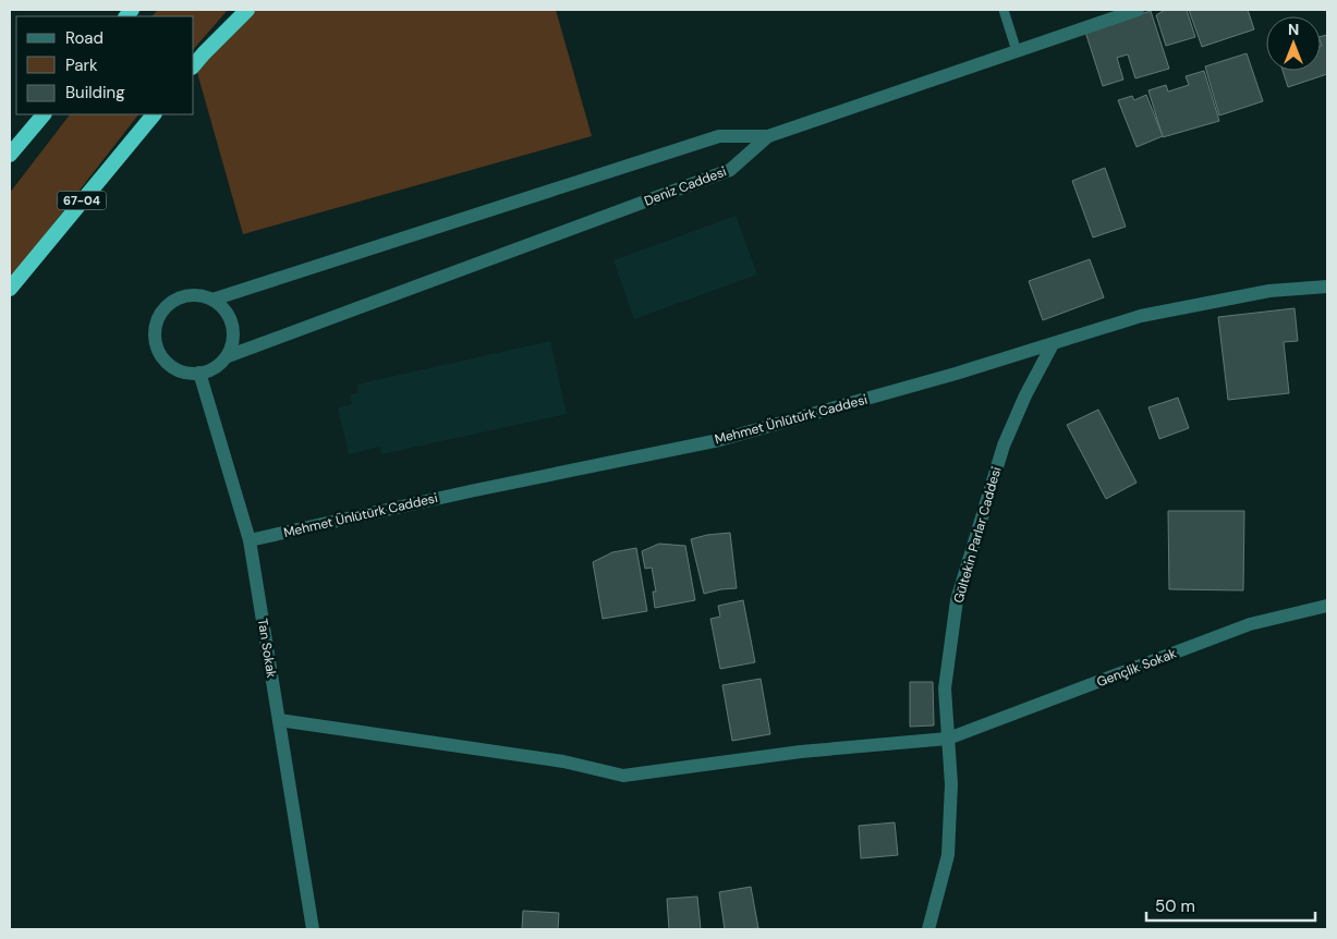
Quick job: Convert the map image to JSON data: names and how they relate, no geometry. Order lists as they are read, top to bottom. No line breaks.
{"streets":{"highway":["67-04"],"street":["Deniz Caddesi","Mehmet Ünlütürk Caddesi","Gültekin Parlar Caddesi","Tan Sokak","Gençlik Sokak"]},"crossings":[["Deniz Caddesi","Tan Sokak"],["Mehmet Ünlütürk Caddesi","Gültekin Parlar Caddesi"],["Mehmet Ünlütürk Caddesi","Tan Sokak"],["Gültekin Parlar Caddesi","Gençlik Sokak"],["Tan Sokak","Gençlik Sokak"]],"legend":["Road","Park","Building"],"scale_bar":"50 m","north":"top"}
